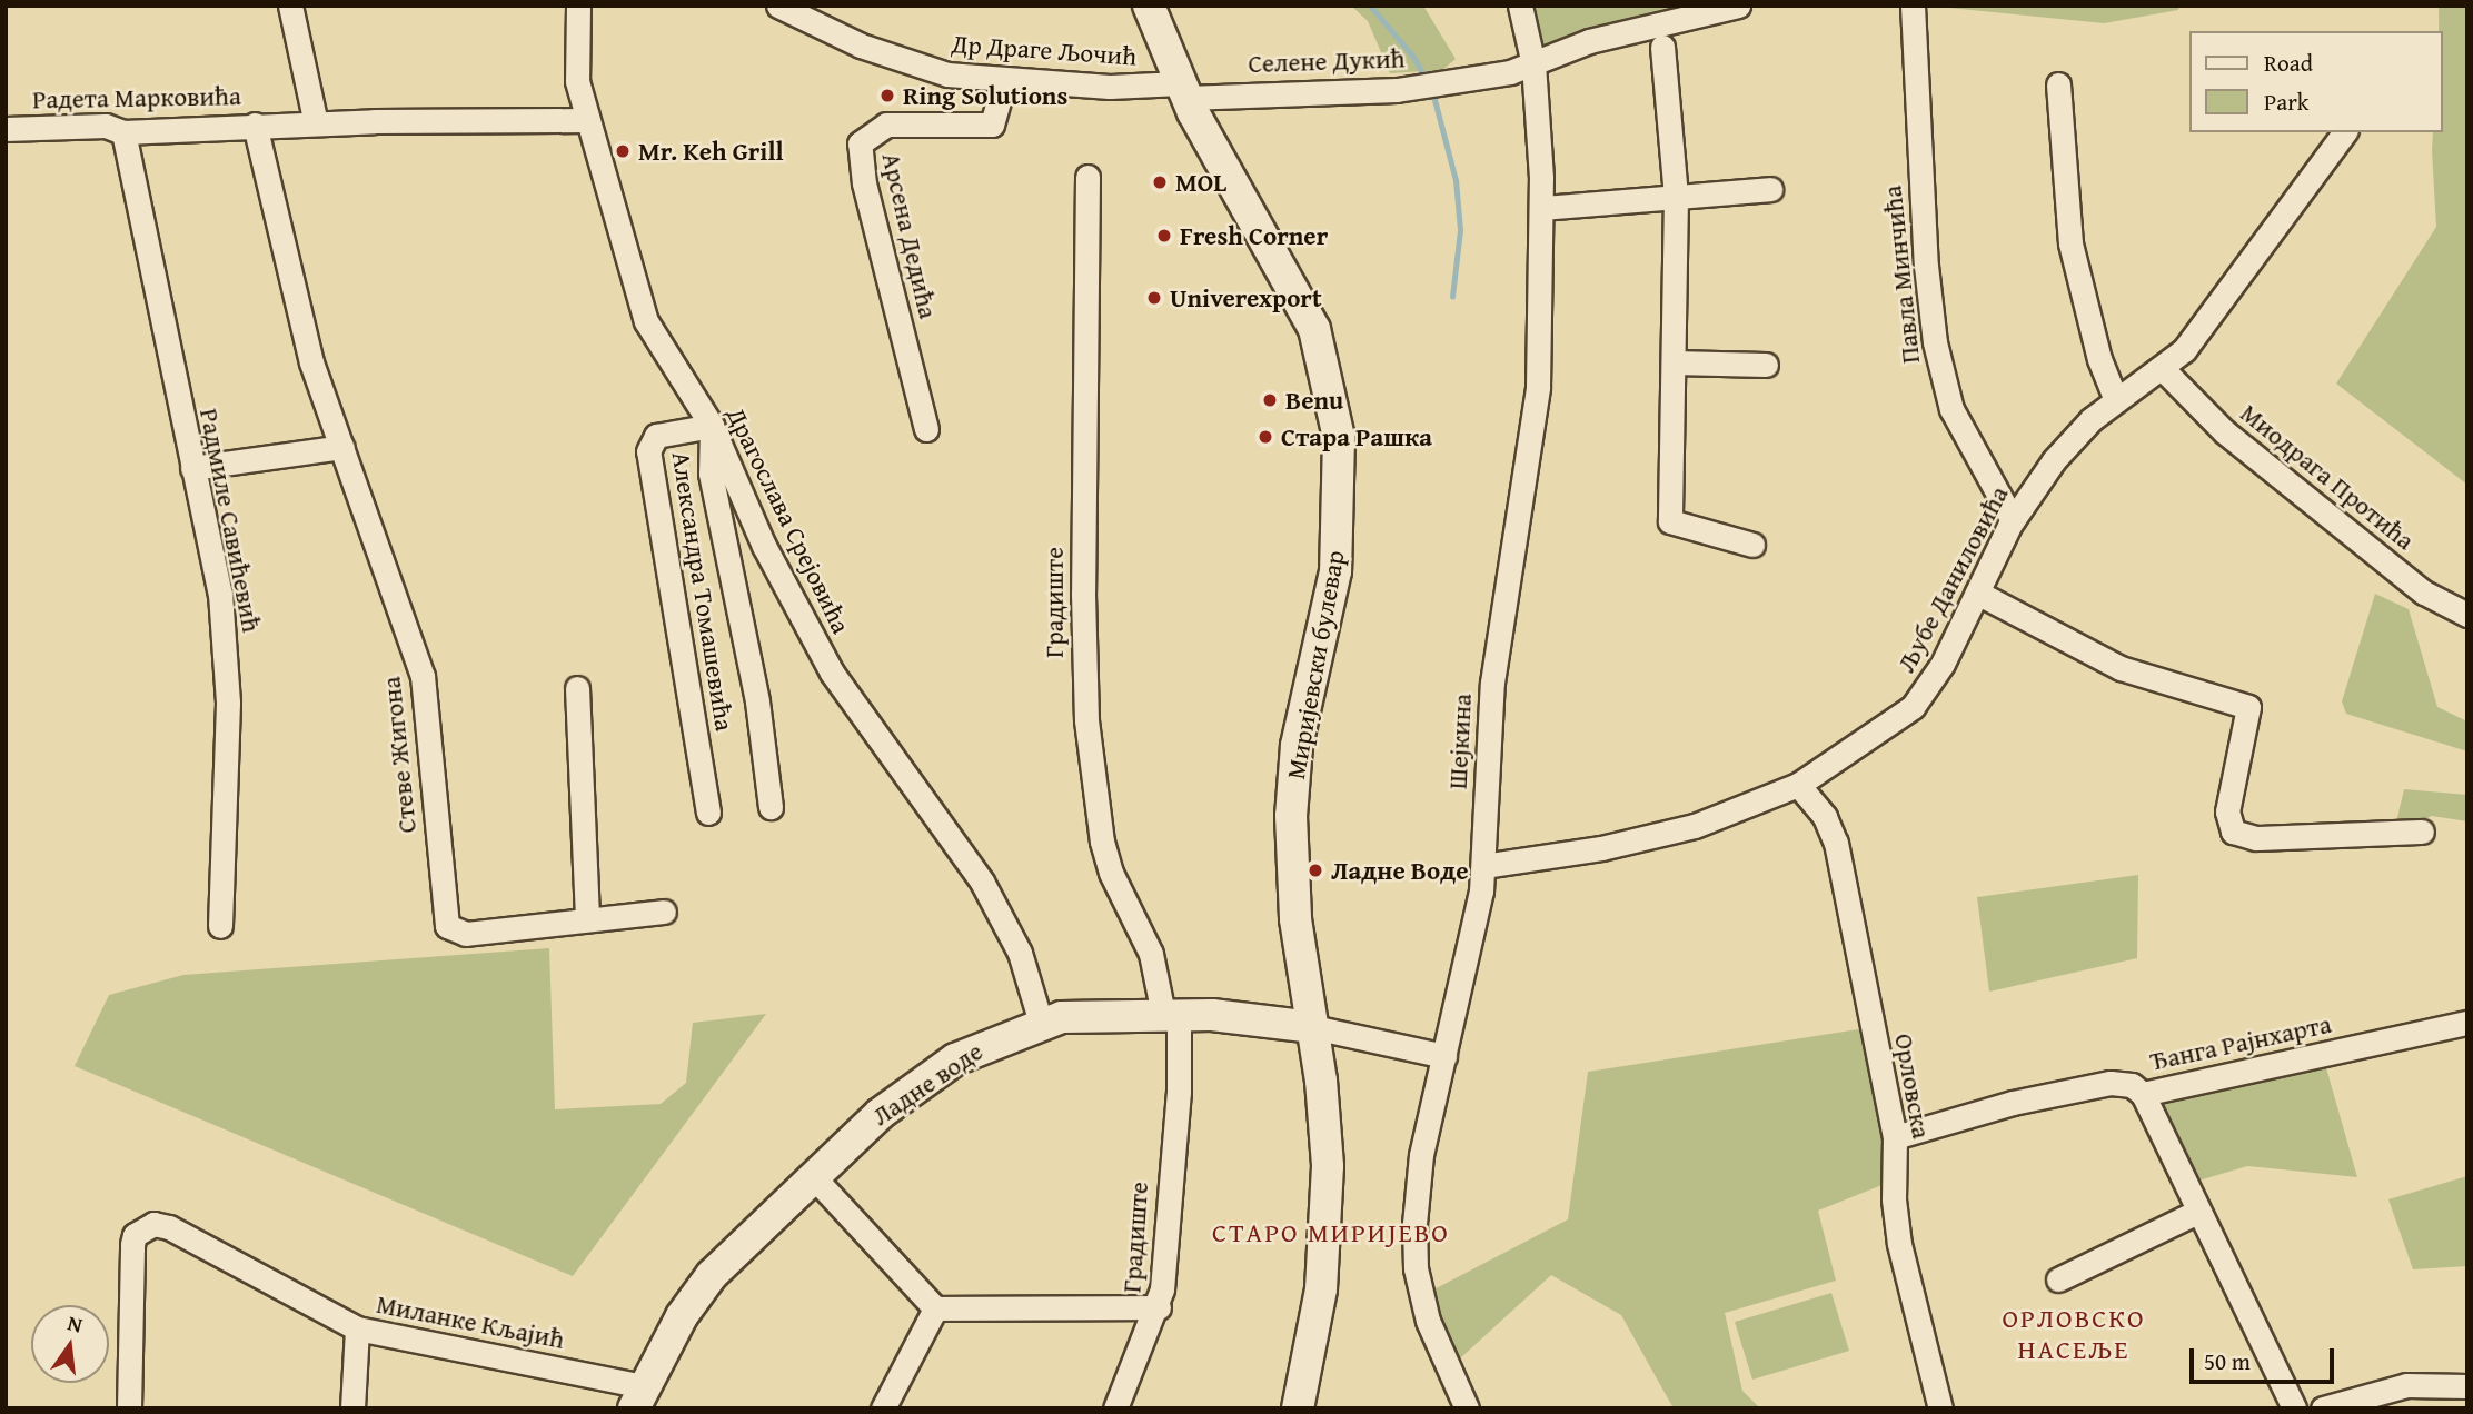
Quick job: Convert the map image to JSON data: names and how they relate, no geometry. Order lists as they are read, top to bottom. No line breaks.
{"streets":{"main road":["Миријевски булевар","Ладне воде"],"street":["Др Драге Љочић","Селене Дукић","Радета Марковића","Арсена Дедића","Павла Минчића","Миодрага Протића","Радмиле Савићевић","Драгослава Срејовића","Љубе Даниловића","Александра Томашевића","Градиште","Шејкина","Стеве Жигона","Ђанга Рајнхарта","Орловска","Миланке Кљајић"]},"crossings":[["Др Драге Љочић","Селене Дукић"],["Др Драге Љочић","Арсена Дедића"],["Др Драге Љочић","Миријевски булевар"],["Селене Дукић","Миријевски булевар"],["Селене Дукић","Шејкина"],["Радета Марковића","Радмиле Савићевић"],["Радета Марковића","Драгослава Срејовића"],["Радета Марковића","Стеве Жигона"],["Павла Минчића","Љубе Даниловића"],["Миодрага Протића","Љубе Даниловића"],["Драгослава Срејовића","Александра Томашевића"],["Драгослава Срејовића","Ладне воде"],["Љубе Даниловића","Шејкина"],["Љубе Даниловића","Орловска"],["Градиште","Ладне воде"],["Миријевски булевар","Ладне воде"],["Шејкина","Ладне воде"],["Ђанга Рајнхарта","Орловска"],["Ладне воде","Миланке Кљајић"]],"districts":["СТАРО МИРИЈЕВО","ОРЛОВСКО НАСЕЉЕ"],"places":["Ring Solutions","Mr. Keh Grill","MOL","Fresh Corner","Univerexport","Benu","Стара Рашка","Ладне Воде"],"legend":["Road","Park"],"scale_bar":"50 m","north":"top"}
